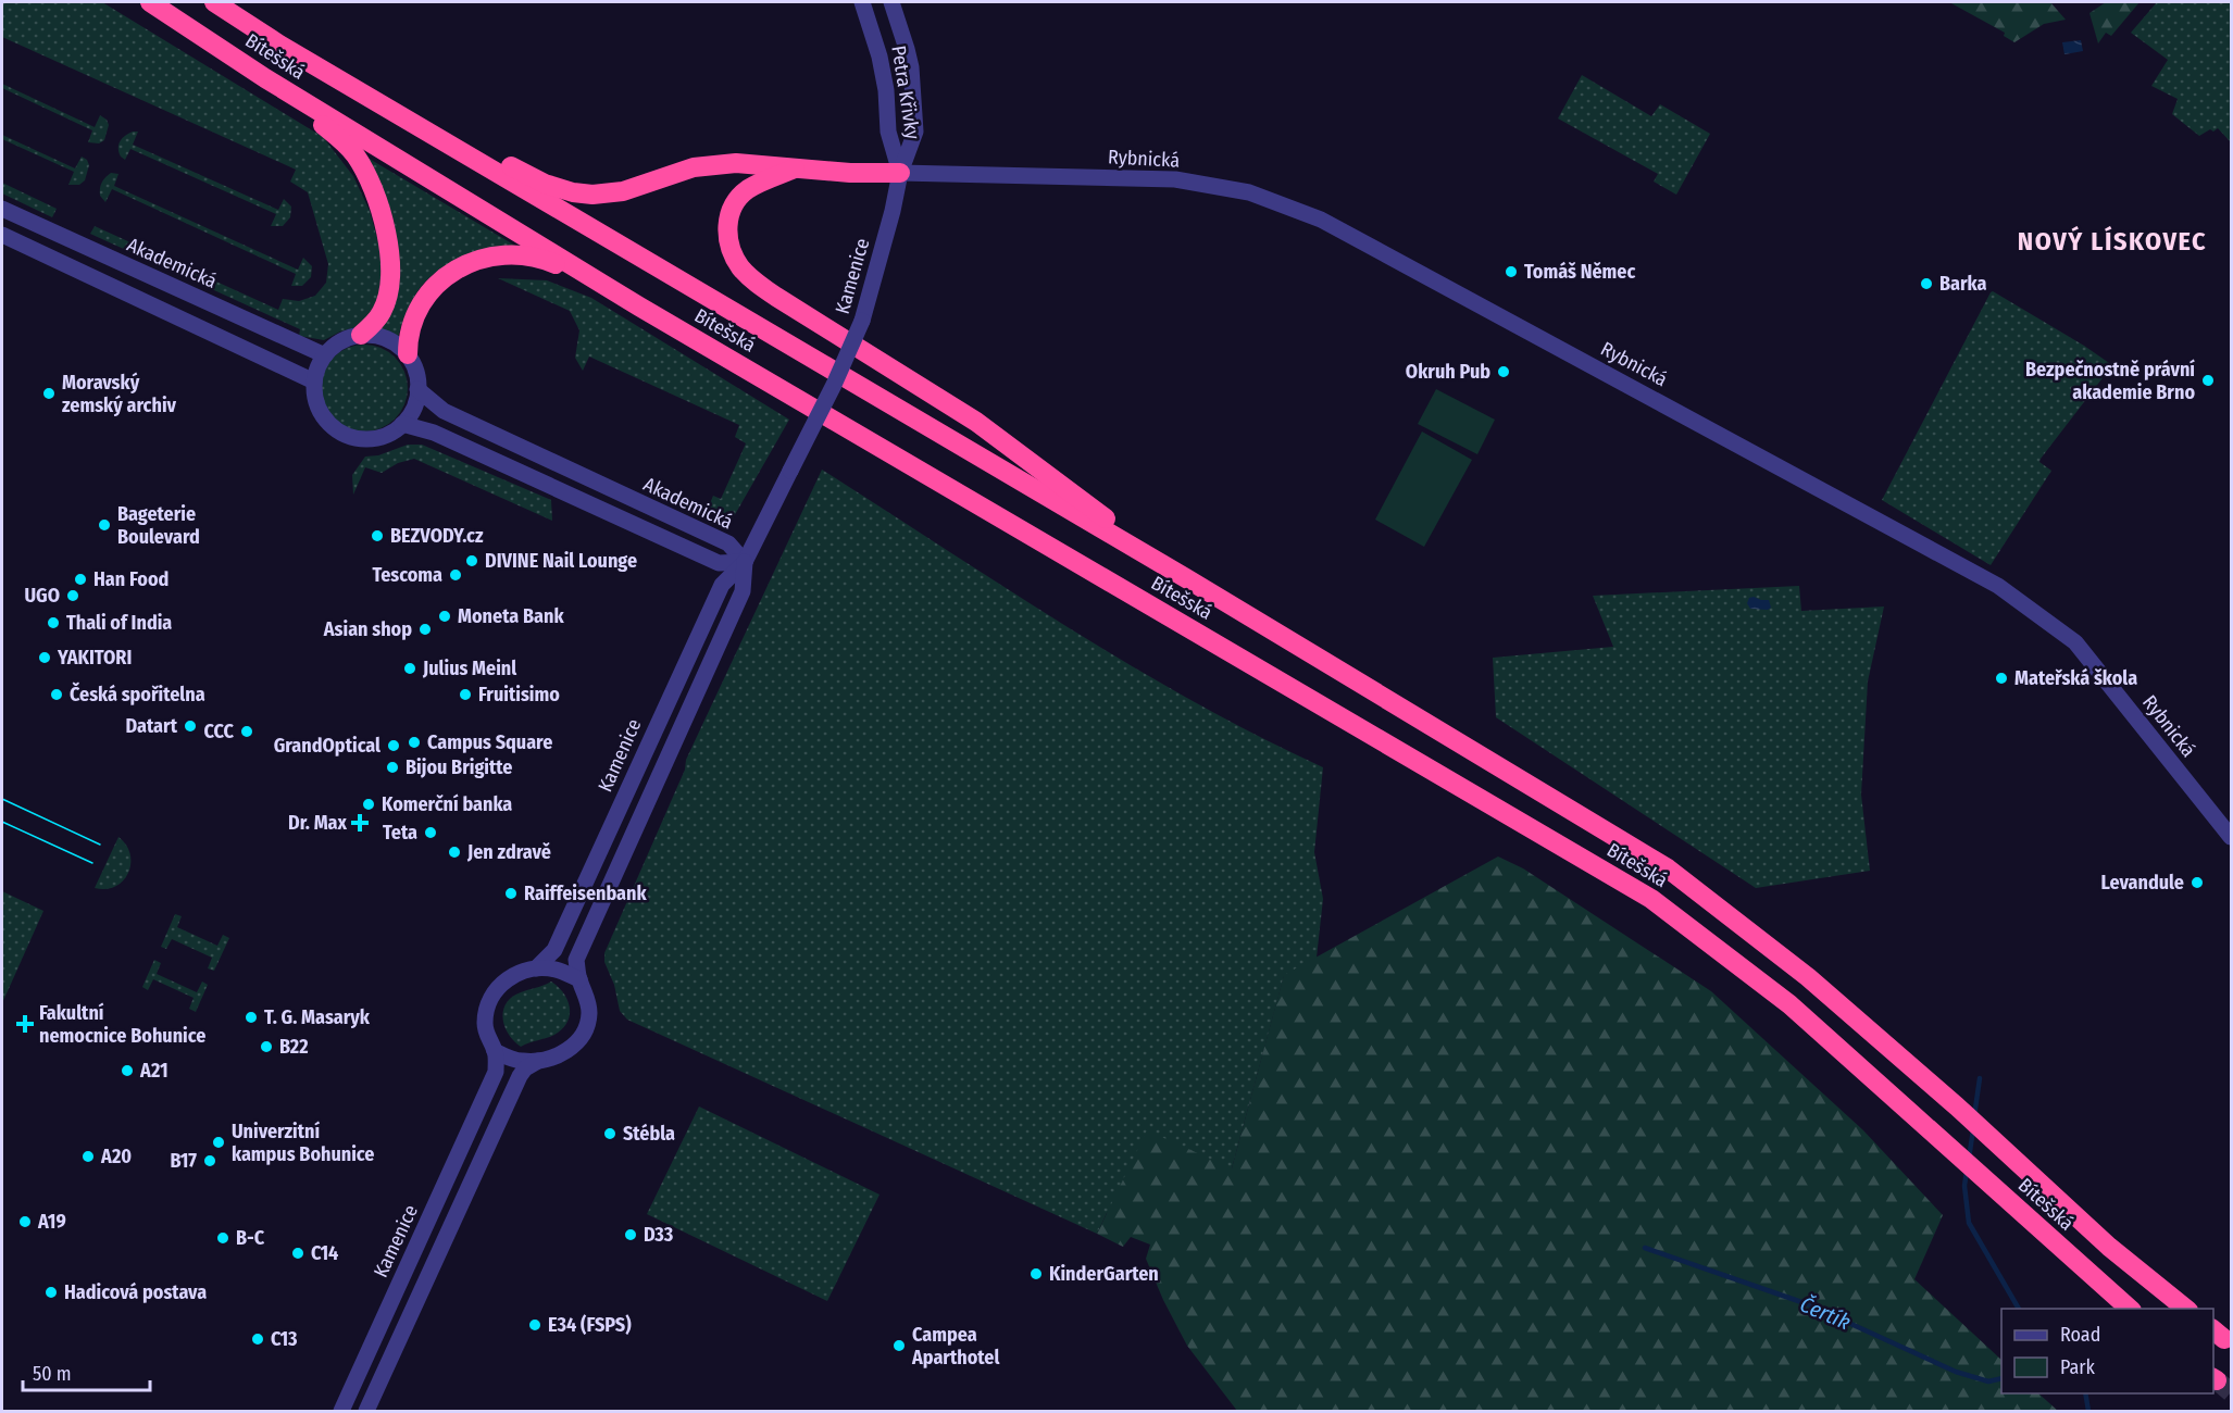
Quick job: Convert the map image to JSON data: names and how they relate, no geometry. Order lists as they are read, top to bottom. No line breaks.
{"streets":{"highway":["Bítešská"],"street":["Petra Křivky","Rybnická","Akademická","Kamenice"]},"crossings":[["Petra Křivky","Rybnická"],["Petra Křivky","Kamenice"],["Rybnická","Kamenice"],["Akademická","Kamenice"]],"districts":["NOVÝ LÍSKOVEC"],"water":["Čertík"],"places":{"other":["Tomáš Němec","Barka","Okruh Pub","Bezpečnostně právní akademie Brno","Moravský zemský archiv","Bageterie Boulevard","BEZVODY.cz","DIVINE Nail Lounge","Tescoma","Han Food","UGO","Moneta Bank","Thali of India","Asian shop","YAKITORI","Julius Meinl","Mateřská škola","Česká spořitelna","Fruitisimo","Datart","CCC","Campus Square","GrandOptical","Bijou Brigitte","Komerční banka","Teta","Jen zdravě","Levandule","Raiffeisenbank","T. G. Masaryk","B22","A21","Stébla","Univerzitní kampus Bohunice","A20","B17","A19","D33","B-C","C14","KinderGarten","Hadicová postava","E34 (FSPS)","C13","Campea Aparthotel"],"health":["Dr. Max","Fakultní nemocnice Bohunice"]},"legend":["Road","Park"],"scale_bar":"50 m"}
